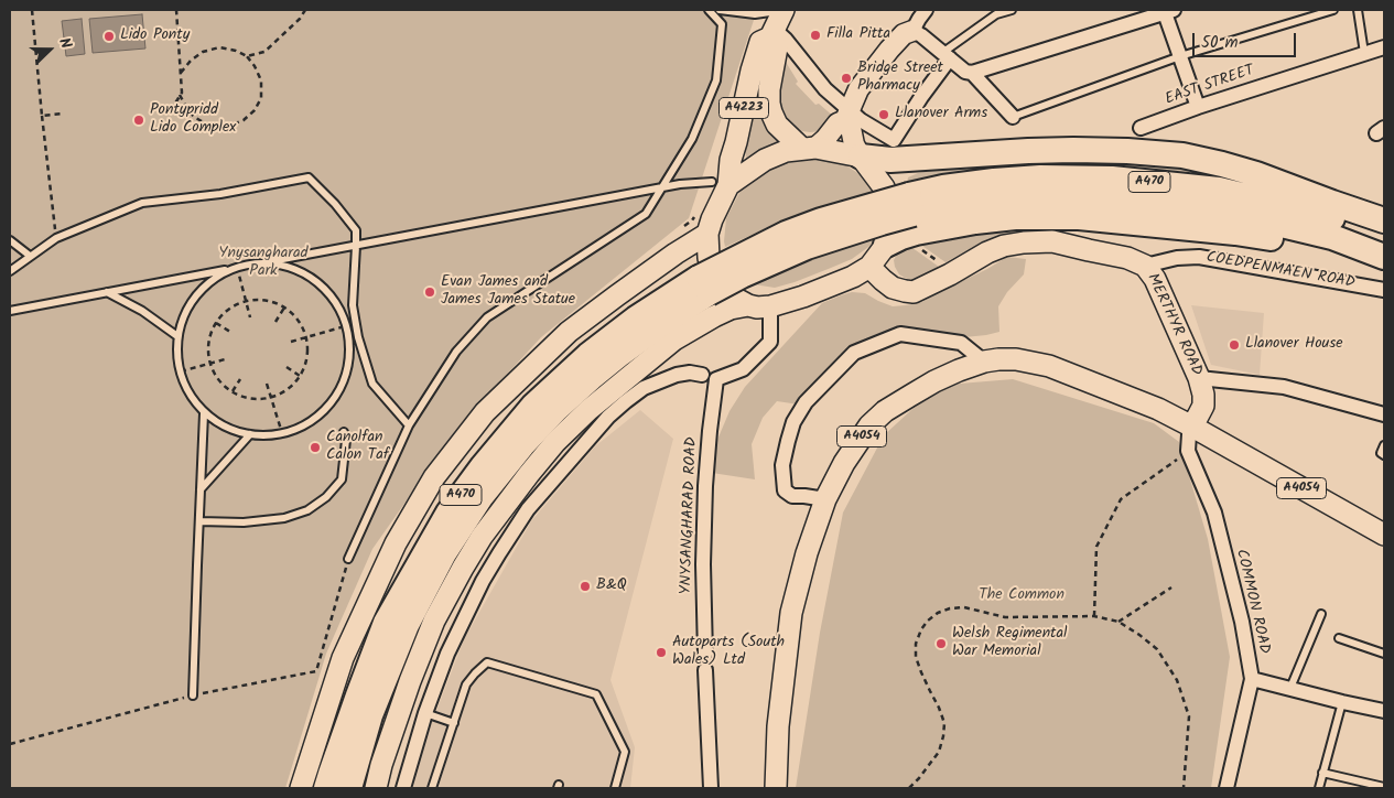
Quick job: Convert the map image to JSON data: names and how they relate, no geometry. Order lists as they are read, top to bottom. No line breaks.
{"streets":{"highway":["A470"],"main road":["A4223","MERTHYR ROAD","A4054"],"street":["EAST STREET","COEDPENMAEN ROAD","YNYSANGHARAD ROAD","COMMON ROAD"]},"crossings":[["COEDPENMAEN ROAD","MERTHYR ROAD"],["MERTHYR ROAD","A4054"],["MERTHYR ROAD","COMMON ROAD"],["A4054","COMMON ROAD"]],"parks":["Ynysangharad Park","The Common"],"places":["Filla Pitta","Lido Ponty","Bridge Street Pharmacy","Llanover Arms","Pontypridd Lido Complex","Evan James and James James Statue","Llanover House","Canolfan Calon Taf","B&Q","Welsh Regimental War Memorial","Autoparts (South Wales) Ltd"],"scale_bar":"50 m","north":"right"}
